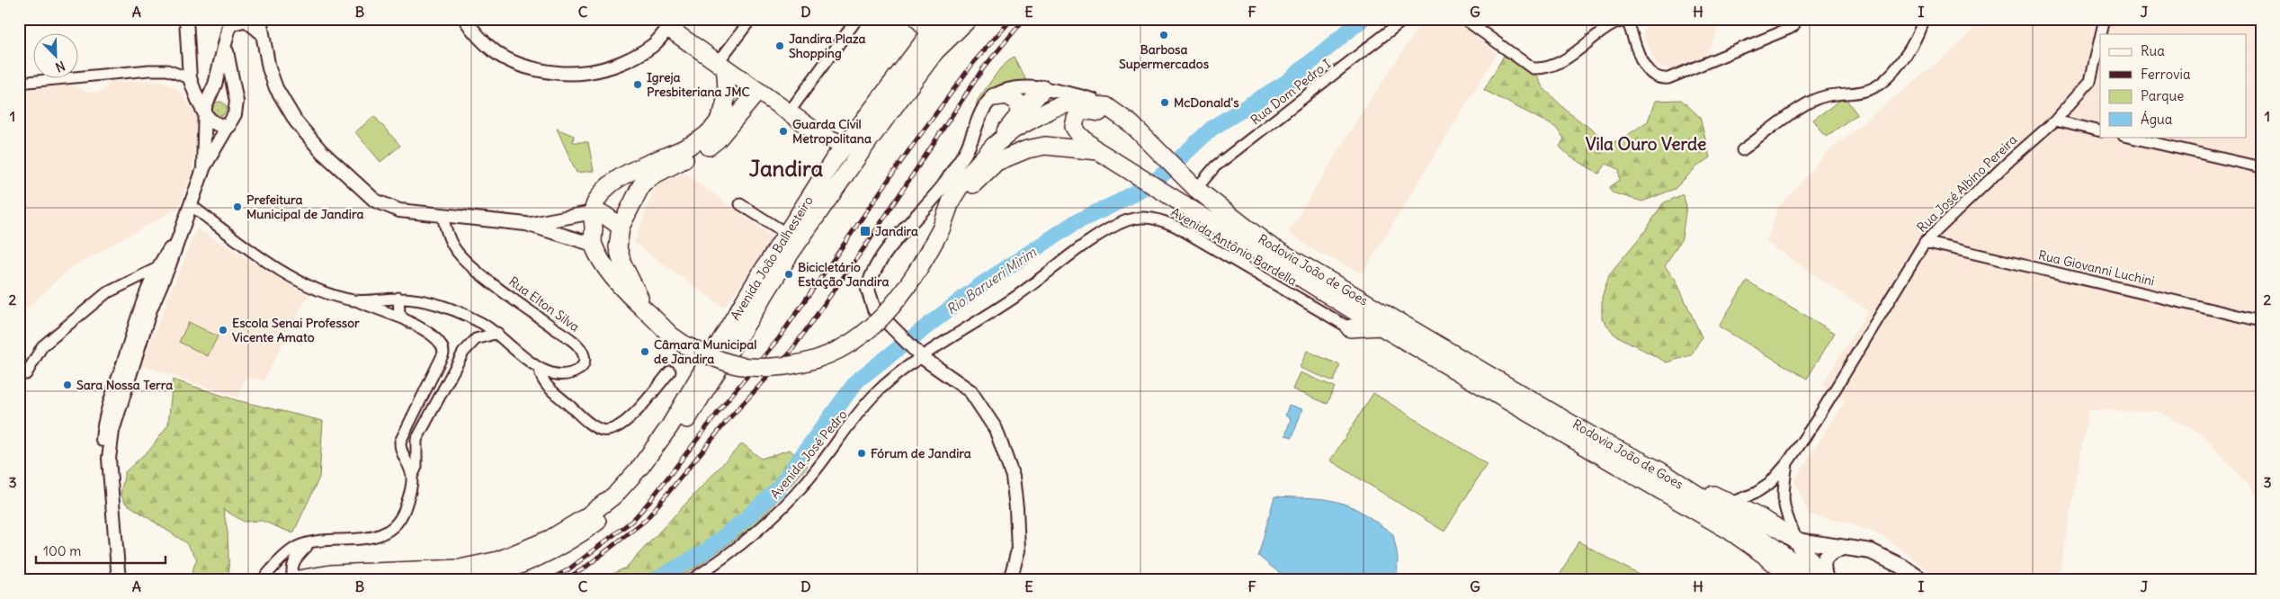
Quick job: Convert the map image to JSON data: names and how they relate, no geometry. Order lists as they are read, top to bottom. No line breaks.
{"streets":{"main road":["Avenida João Balhesteiro","Rodovia João de Goes"],"street":["Rua Dom Pedro I","Rua José Albino Pereira","Avenida Antônio Bardella","Rua Giovanni Luchini","Rua Elton Silva","Avenida José Pedro"]},"crossings":[["Rua Dom Pedro I","Rodovia João de Goes"],["Rua José Albino Pereira","Rua Giovanni Luchini"],["Avenida Antônio Bardella","Avenida José Pedro"]],"districts":["Vila Ouro Verde","Jandira"],"water":["Rio Barueri Mirim"],"places":{"other":["Barbosa Supermercados","Jandira Plaza Shopping","Igreja Presbiteriana JMC","McDonald's","Guarda Cívil Metropolitana","Prefeitura Municipal de Jandira","Bicicletário Estação Jandira","Escola Senai Professor Vicente Amato","Câmara Municipal de Jandira","Sara Nossa Terra","Fórum de Jandira"],"transit":["Jandira"]},"legend":["Rua","Ferrovia","Parque","Água"],"scale_bar":"100 m","north":"bottom right","grid":{"columns":["A","B","C","D","E","F","G","H","I","J"],"rows":["1","2","3"]}}
